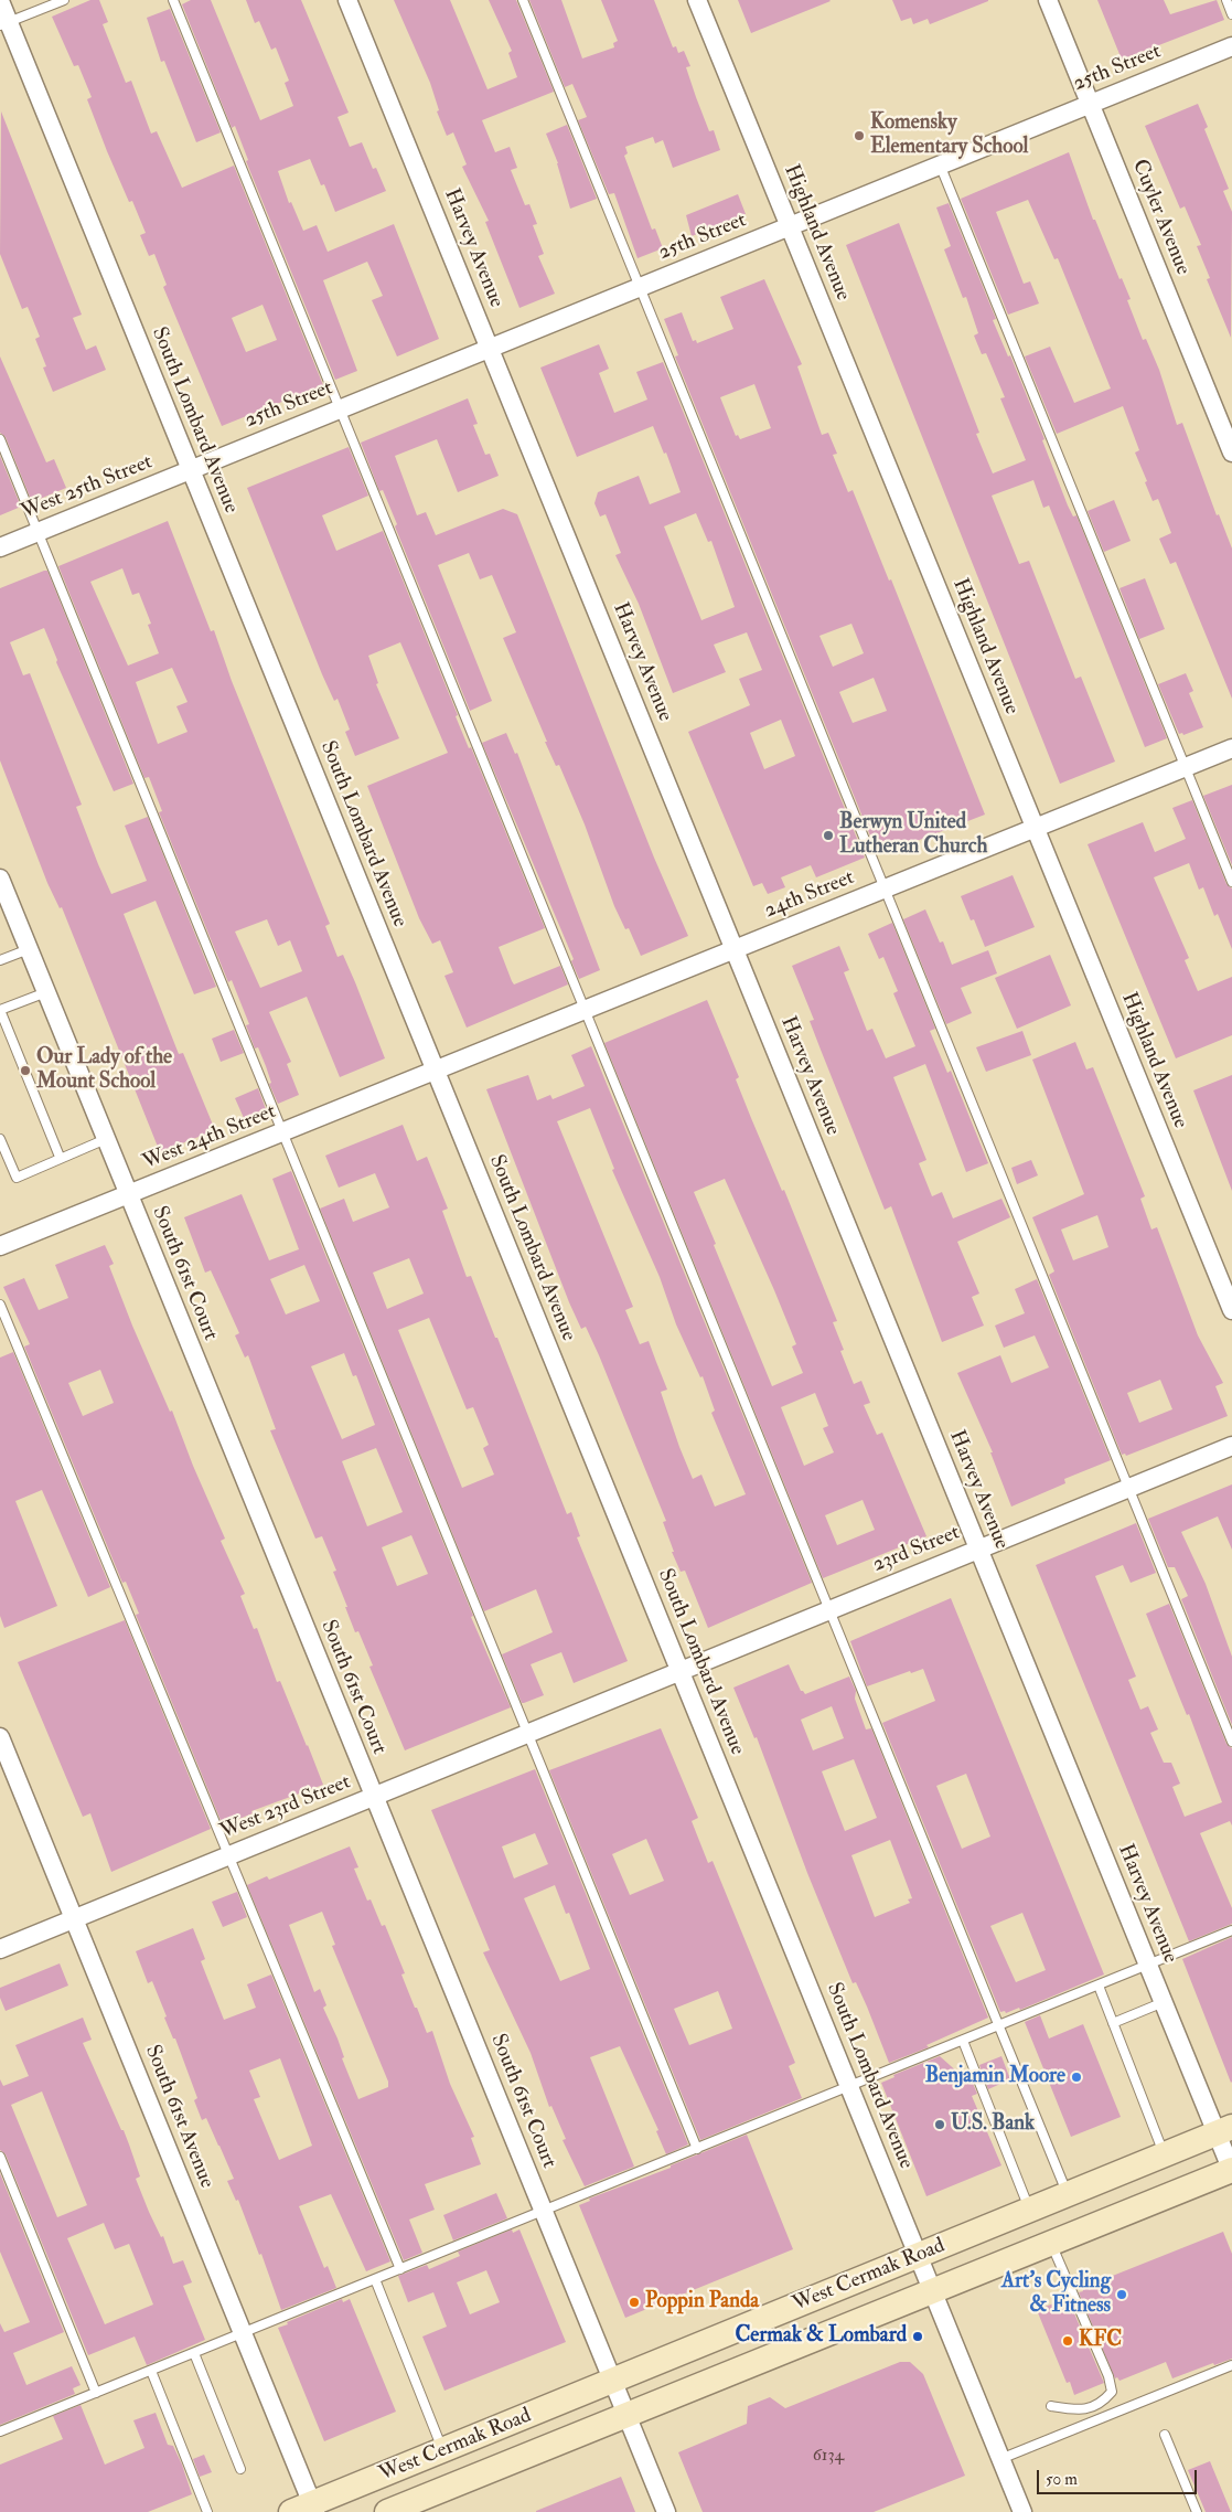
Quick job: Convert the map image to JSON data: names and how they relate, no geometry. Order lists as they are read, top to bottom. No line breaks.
{"streets":{"main road":["West Cermak Road"],"street":["25th Street","Cuyler Avenue","Highland Avenue","Harvey Avenue","South Lombard Avenue","West 25th Street","24th Street","West 24th Street","South 61st Court","23rd Street","West 23rd Street","South 61st Avenue"]},"crossings":[["25th Street","Cuyler Avenue"],["25th Street","Highland Avenue"],["25th Street","Harvey Avenue"],["25th Street","South Lombard Avenue"],["25th Street","West 25th Street"],["Highland Avenue","24th Street"],["Harvey Avenue","24th Street"],["Harvey Avenue","23rd Street"],["Harvey Avenue","West Cermak Road"],["South Lombard Avenue","West 25th Street"],["South Lombard Avenue","24th Street"],["South Lombard Avenue","West 24th Street"],["South Lombard Avenue","23rd Street"],["South Lombard Avenue","West 23rd Street"],["South Lombard Avenue","West Cermak Road"],["24th Street","West 24th Street"],["West 24th Street","South 61st Court"],["South 61st Court","West 23rd Street"],["South 61st Court","West Cermak Road"],["23rd Street","West 23rd Street"],["West 23rd Street","South 61st Avenue"],["South 61st Avenue","West Cermak Road"]],"places":["Komensky Elementary School","Berwyn United Lutheran Church","Our Lady of the Mount School","Benjamin Moore","U.S. Bank","Art's Cycling & Fitness","Poppin Panda","Cermak & Lombard","KFC"],"house_numbers":["6134"],"scale_bar":"50 m"}
